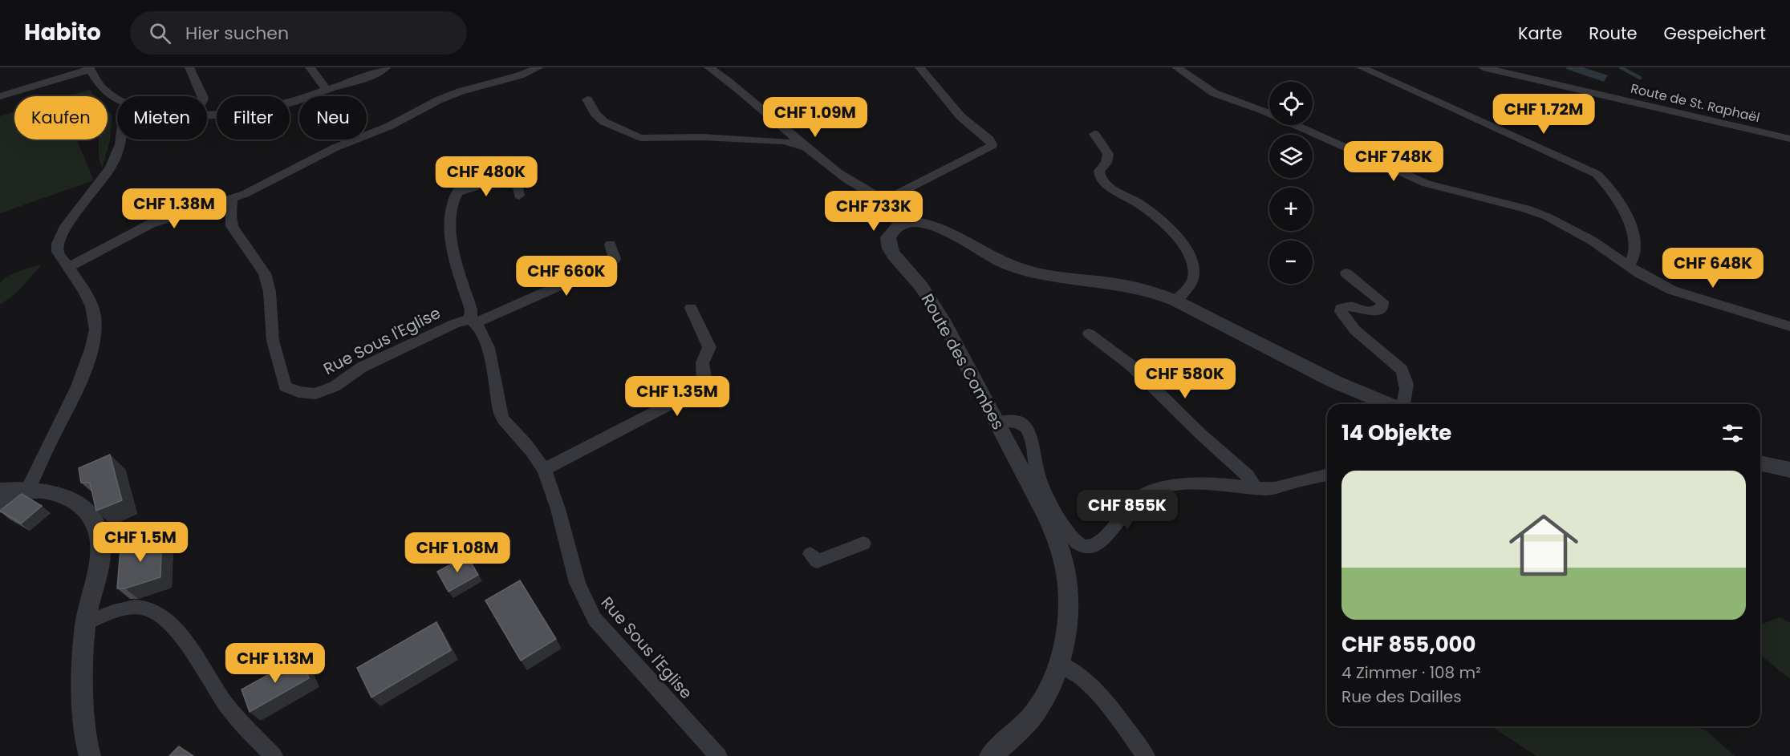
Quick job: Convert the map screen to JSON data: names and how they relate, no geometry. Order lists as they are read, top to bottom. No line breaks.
{"streets":{"street":["Route de St. Raphaël","Rue Sous l'Eglise","Route des Combes"]},"page":{"header":"Habito","search":"Hier suchen","nav":["Karte","Route","Gespeichert"],"map_buttons":["+","−"],"price":["CHF 1.72M","CHF 1.09M","CHF 748K","CHF 480K","CHF 1.38M","CHF 733K","CHF 648K","CHF 660K","CHF 580K","CHF 1.35M","CHF 855K","CHF 1.5M","CHF 1.08M","CHF 1.13M"],"chip":["Kaufen","Mieten","Filter","Neu"],"heading":"14 Objekte","list":[{"name":"CHF 855,000","note":"4 Zimmer · 108 m² · Rue des Dailles"}]}}
